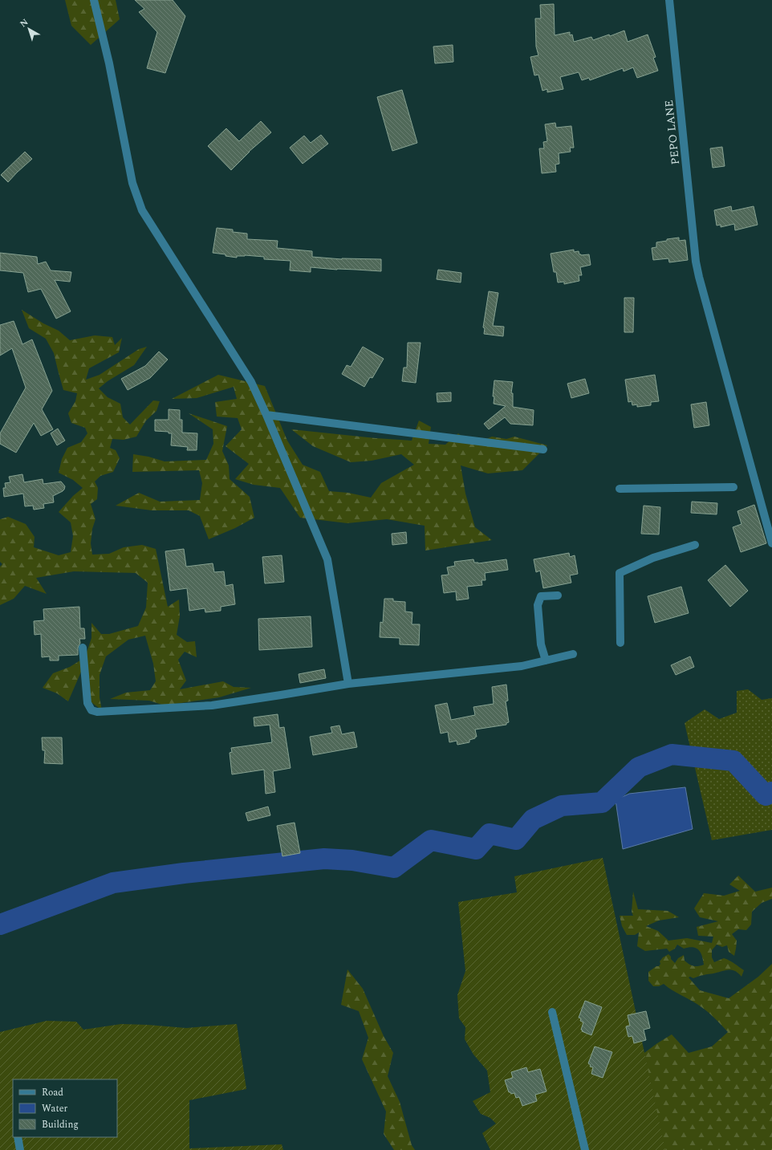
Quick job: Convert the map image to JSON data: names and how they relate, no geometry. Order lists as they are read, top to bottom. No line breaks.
{"streets":{"street":["PEPO LANE"]},"legend":["Road","Water","Building"],"north":"top left"}
